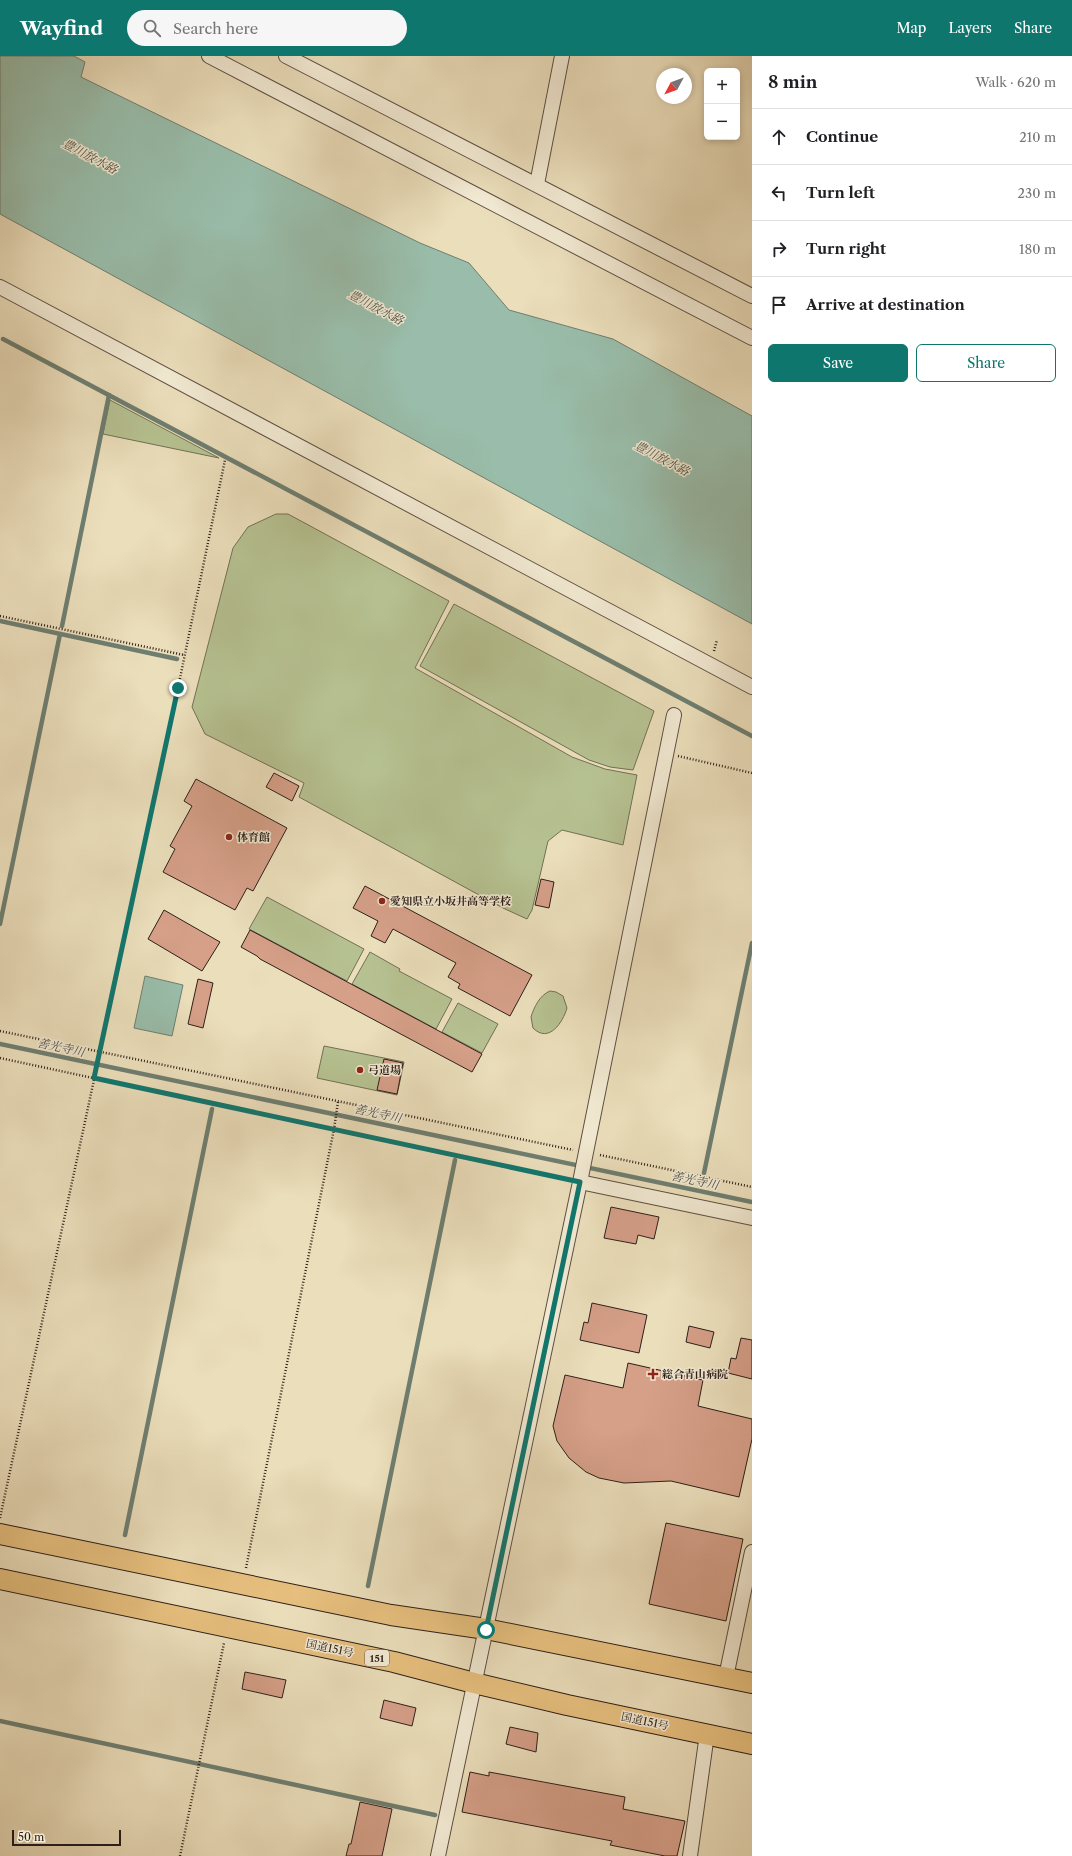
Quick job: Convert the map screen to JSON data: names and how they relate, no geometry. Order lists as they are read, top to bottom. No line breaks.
{"streets":{"highway":["国道151号","151"]},"water":["豊川放水路","善光寺川"],"places":{"other":["体育館","愛知県立小坂井高等学校","弓道場"],"health":["総合青山病院"]},"scale_bar":"50 m","north":"bottom left","page":{"header":"Wayfind","search":"Search here","nav":["Map","Layers","Share"],"heading":["8 min","Walk · 620 m"],"map_buttons":["+","−"],"list":[["Continue","210 m"],["Turn left","230 m"],["Turn right","180 m"],"Arrive at destination"],"buttons":["Save","Share"],"scale":"50 m"}}
